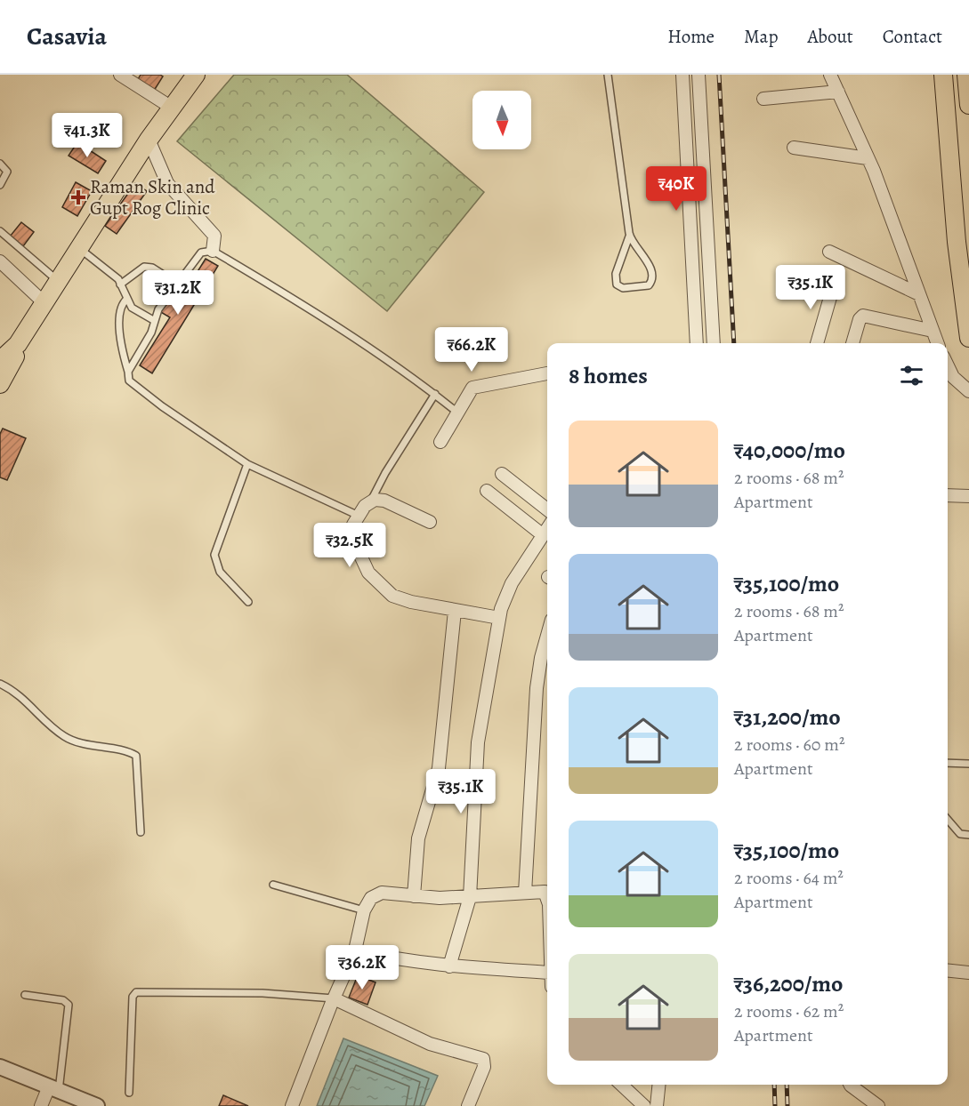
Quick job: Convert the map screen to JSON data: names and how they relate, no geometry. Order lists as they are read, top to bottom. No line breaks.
{"places":{"health":["Raman Skin and Gupt Rog Clinic"]},"north":"bottom","page":{"header":"Casavia","nav":["Home","Map","About","Contact"],"price":["₹41.3K","₹40K","₹35.1K","₹31.2K","₹66.2K","₹32.5K","₹35.1K","₹36.2K"],"heading":"8 homes","list":[{"name":"₹40,000/mo","note":"2 rooms · 68 m² · Apartment"},{"name":"₹35,100/mo","note":"2 rooms · 68 m² · Apartment"},{"name":"₹31,200/mo","note":"2 rooms · 60 m² · Apartment"},{"name":"₹35,100/mo","note":"2 rooms · 64 m² · Apartment"},{"name":"₹36,200/mo","note":"2 rooms · 62 m² · Apartment"}]}}
